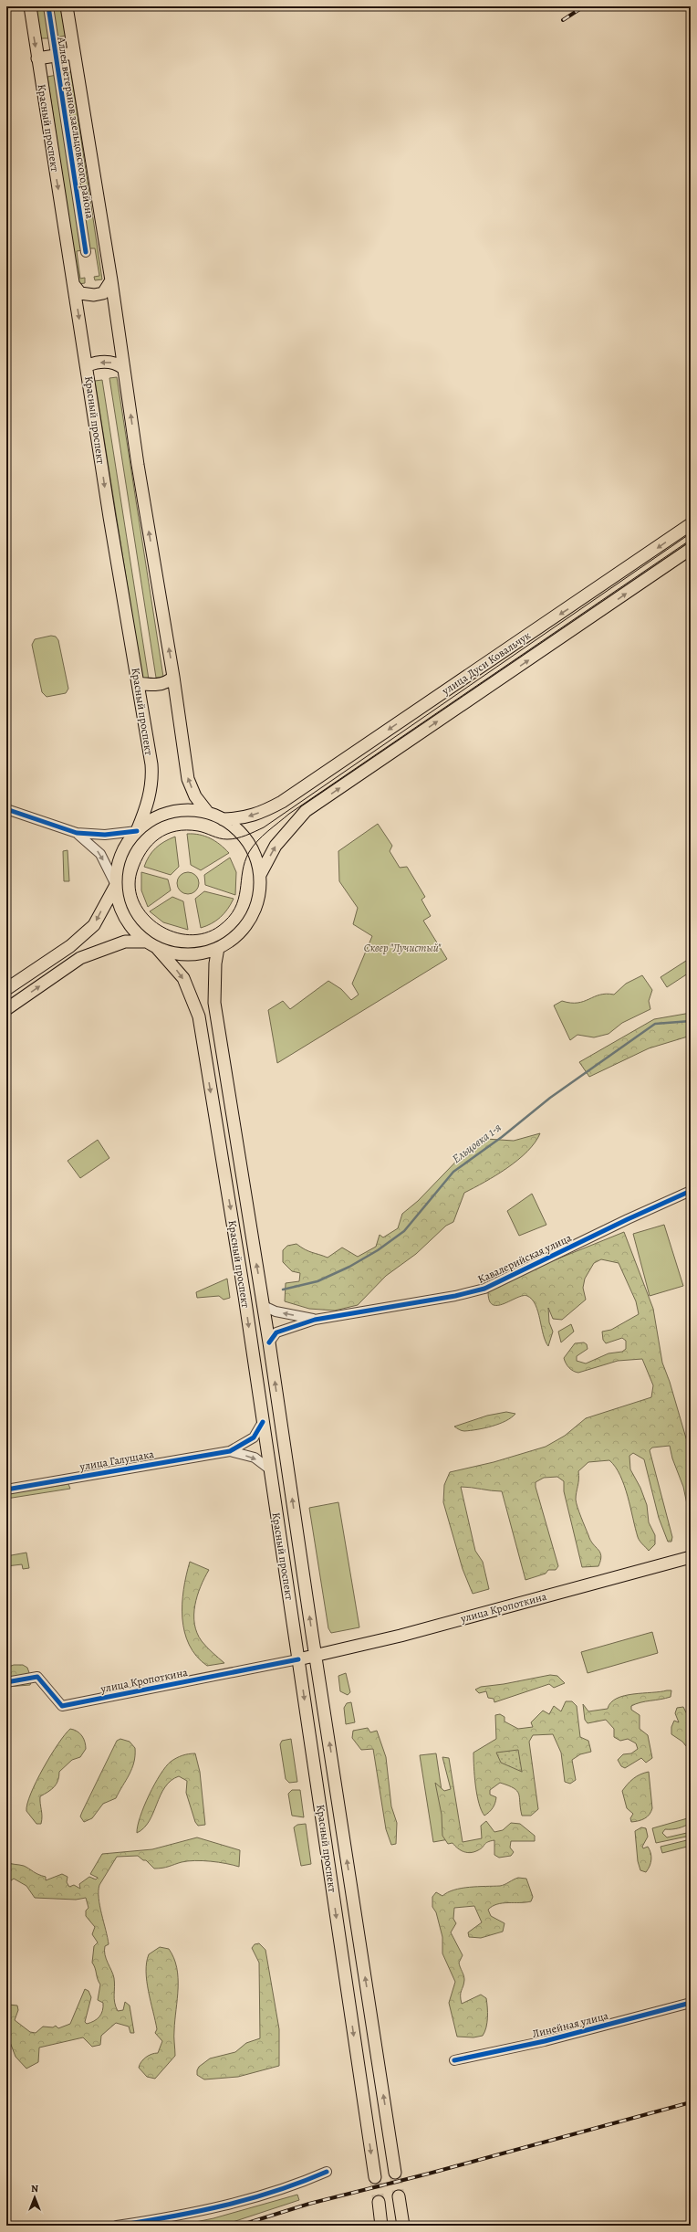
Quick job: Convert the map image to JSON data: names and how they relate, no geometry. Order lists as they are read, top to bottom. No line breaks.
{"streets":{"main road":["Красный проспект","улица Дуси Ковальчук","улица Кропоткина"],"street":["Аллея ветеранов заельцовского района","Кавалерийская улица","улица Галущака","Линейная улица"]},"crossings":[["Красный проспект","улица Кропоткина"]],"water":["Ельцовка 1-я"],"parks":["Сквер \"Лучистый\""],"north":"top"}
